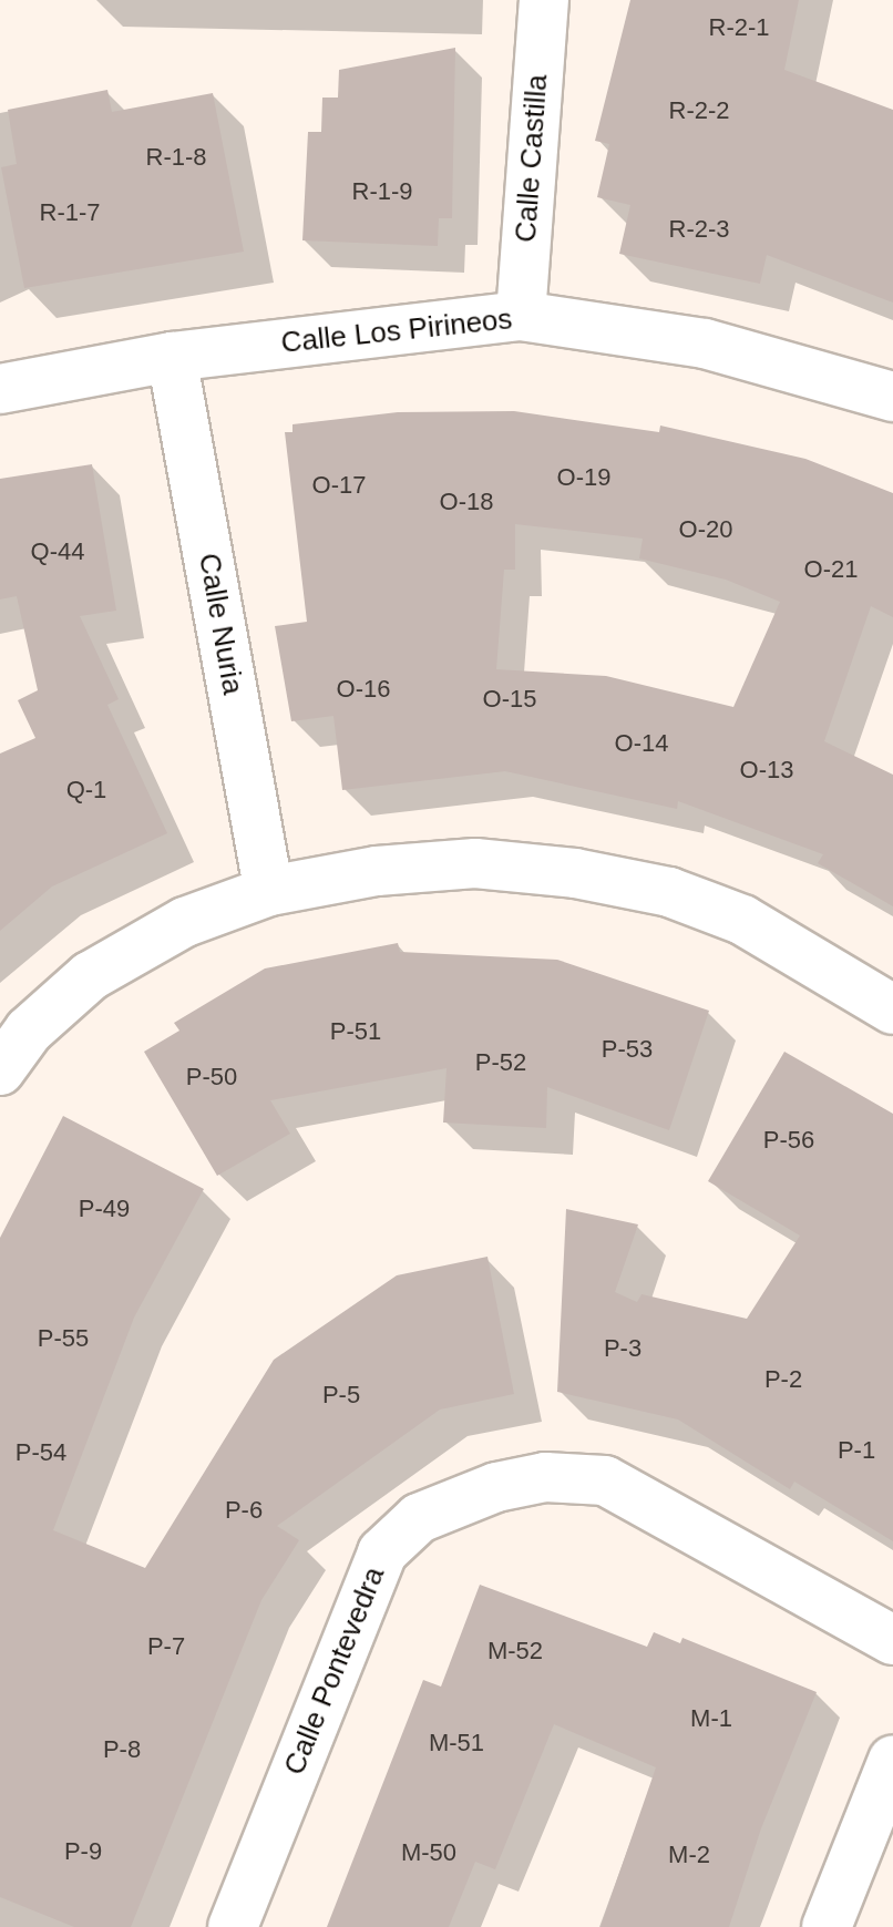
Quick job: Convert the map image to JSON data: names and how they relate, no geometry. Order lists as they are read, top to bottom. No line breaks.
{"streets":{"street":["Calle Castilla","Calle Los Pirineos","Calle Nuria","Calle Pontevedra"]},"crossings":[["Calle Castilla","Calle Los Pirineos"],["Calle Los Pirineos","Calle Nuria"]],"house_numbers":["R-2-1","R-2-2","R-1-8","R-1-9","R-1-7","R-2-3","O-19","O-17","O-18","O-20","Q-44","O-21","O-16","O-15","O-14","O-13","Q-1","P-51","P-53","P-52","P-50","P-56","P-49","P-55","P-3","P-2","P-5","P-1","P-54","P-6","P-7","M-52","M-1","M-51","P-8","P-9","M-50","M-2"]}
